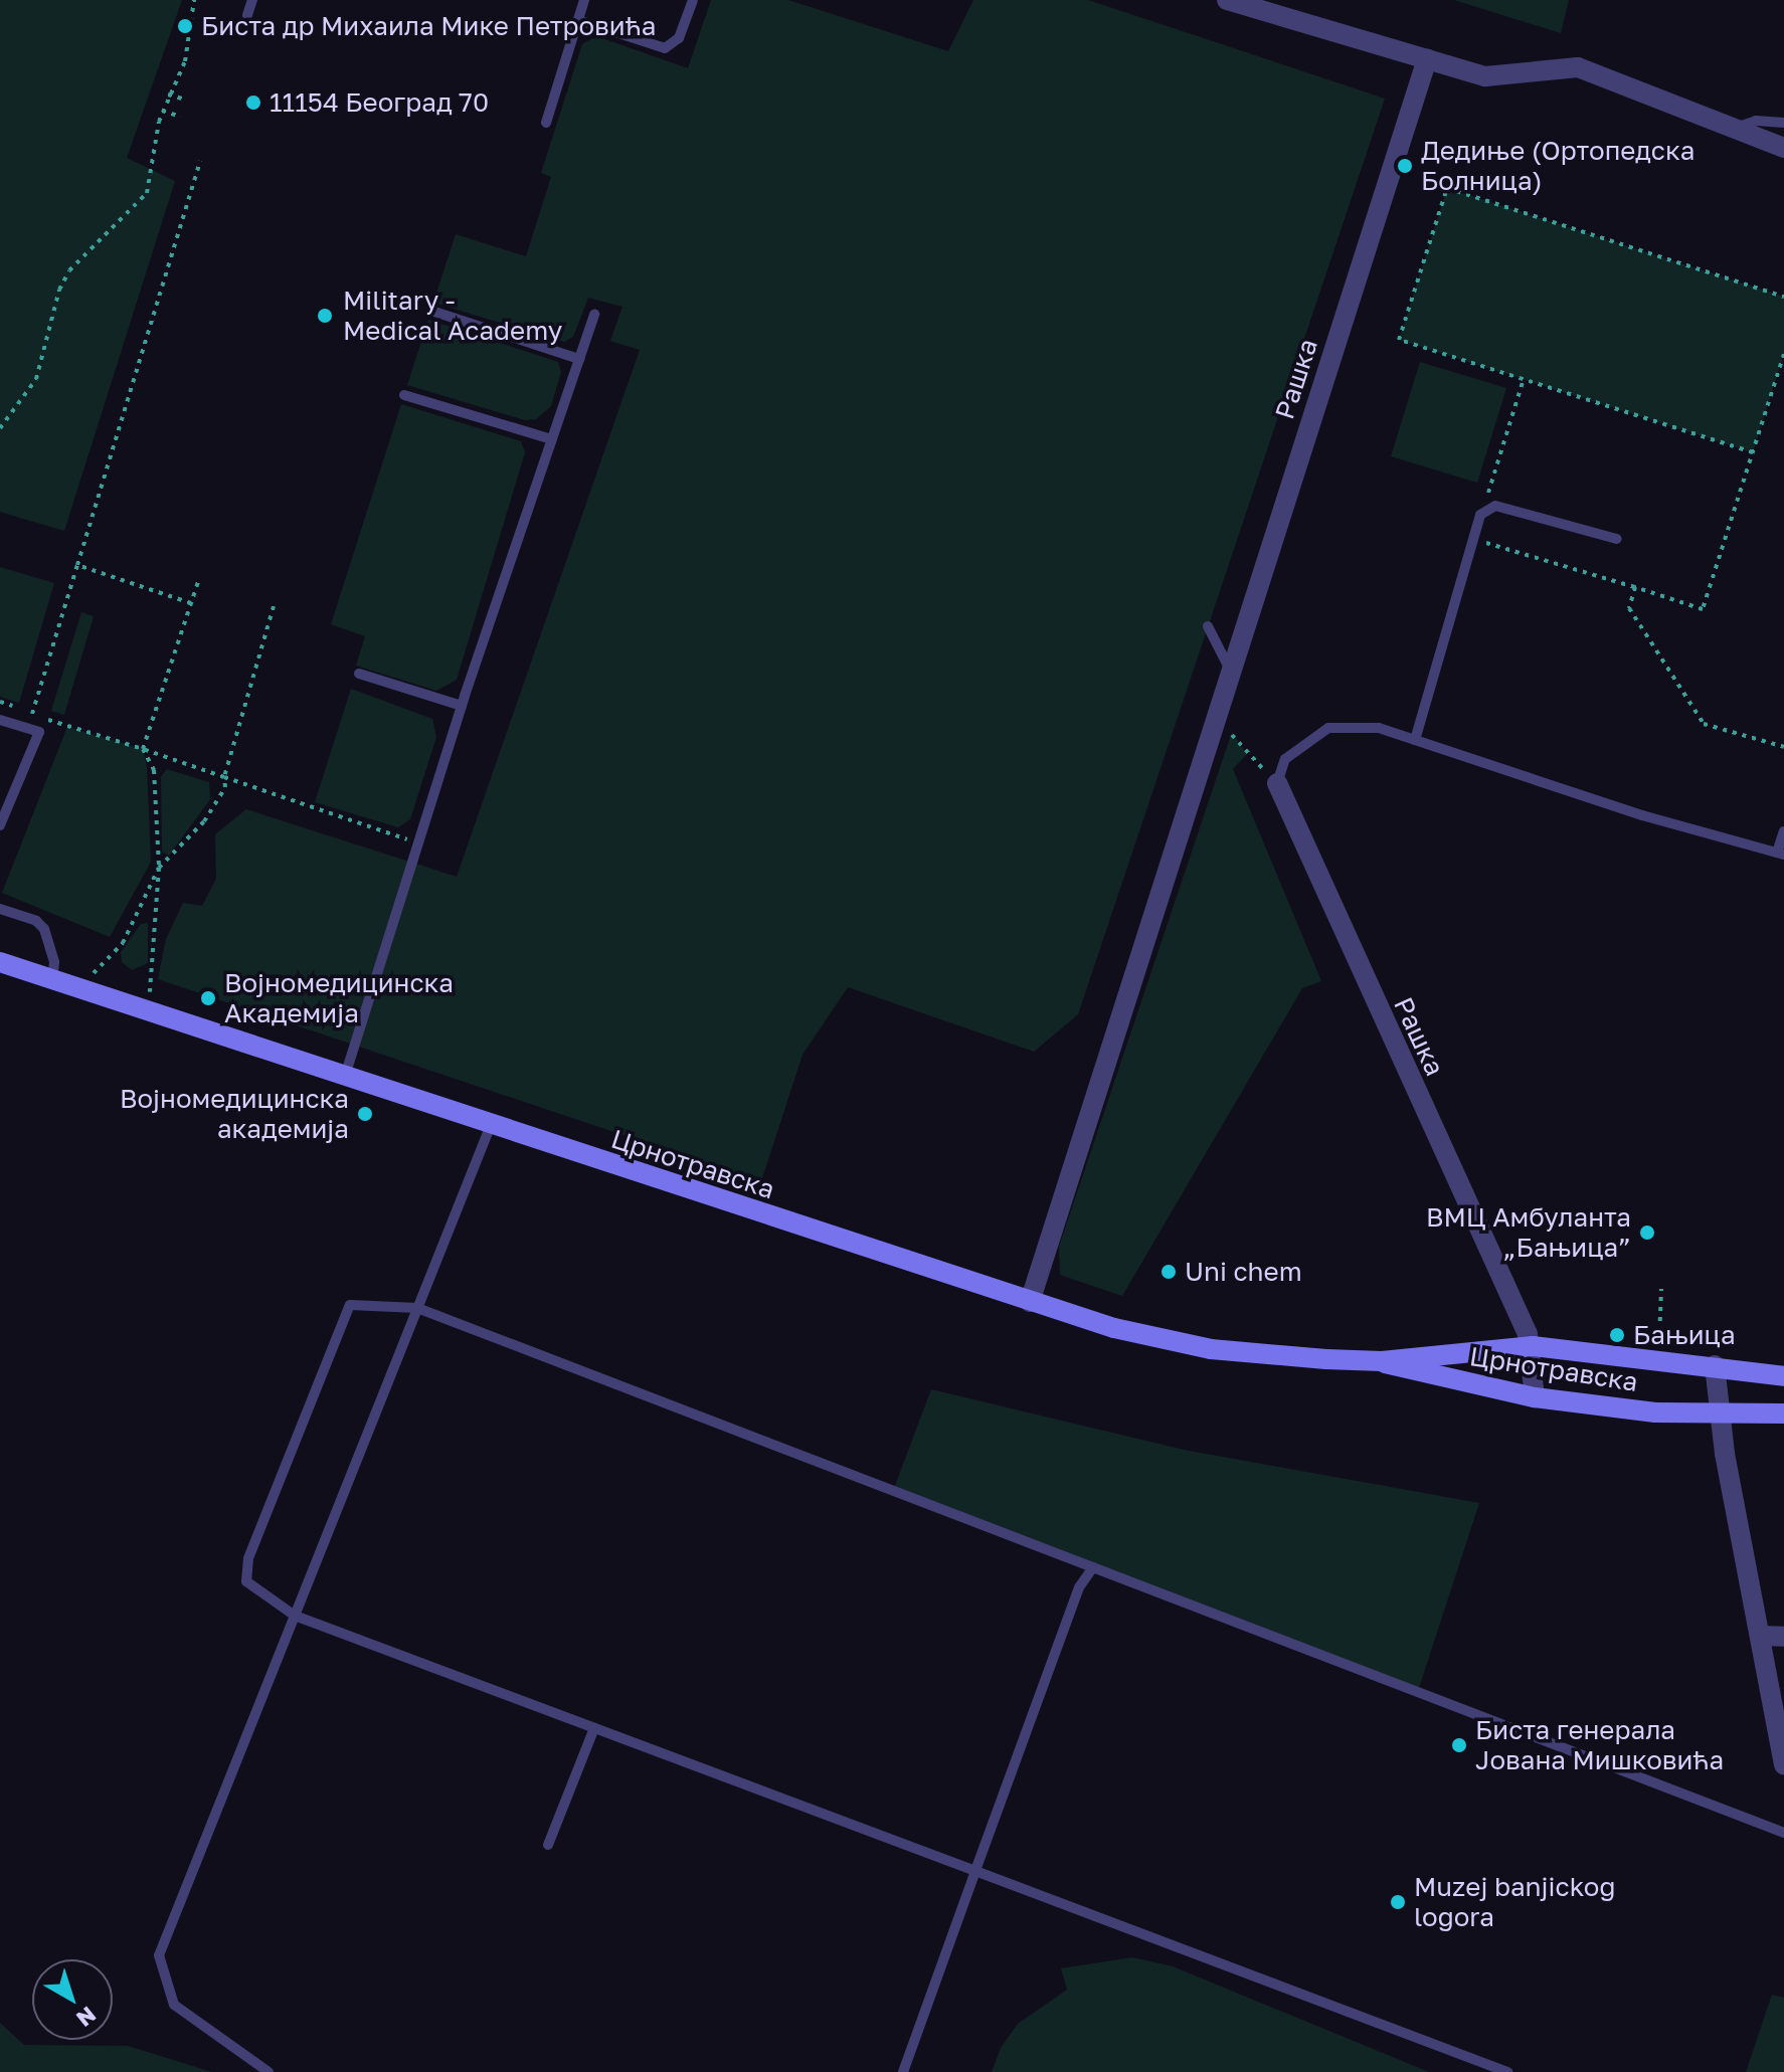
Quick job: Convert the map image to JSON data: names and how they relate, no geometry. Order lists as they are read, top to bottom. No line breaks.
{"streets":{"main road":["Црнотравска"],"street":["Рашка"]},"crossings":[["Рашка","Црнотравска"]],"places":["Биста др Михаила Мике Петровића","11154 Београд 70","Дедиње (Ортопедска Болница)","Military - Medical Academy","Војномедицинска Академија","Војномедицинска академија","ВМЦ Амбуланта „Бањица”","Uni chem","Бањица","Биста генерала Јована Мишковића","Muzej banjickog logora"],"north":"bottom right"}
